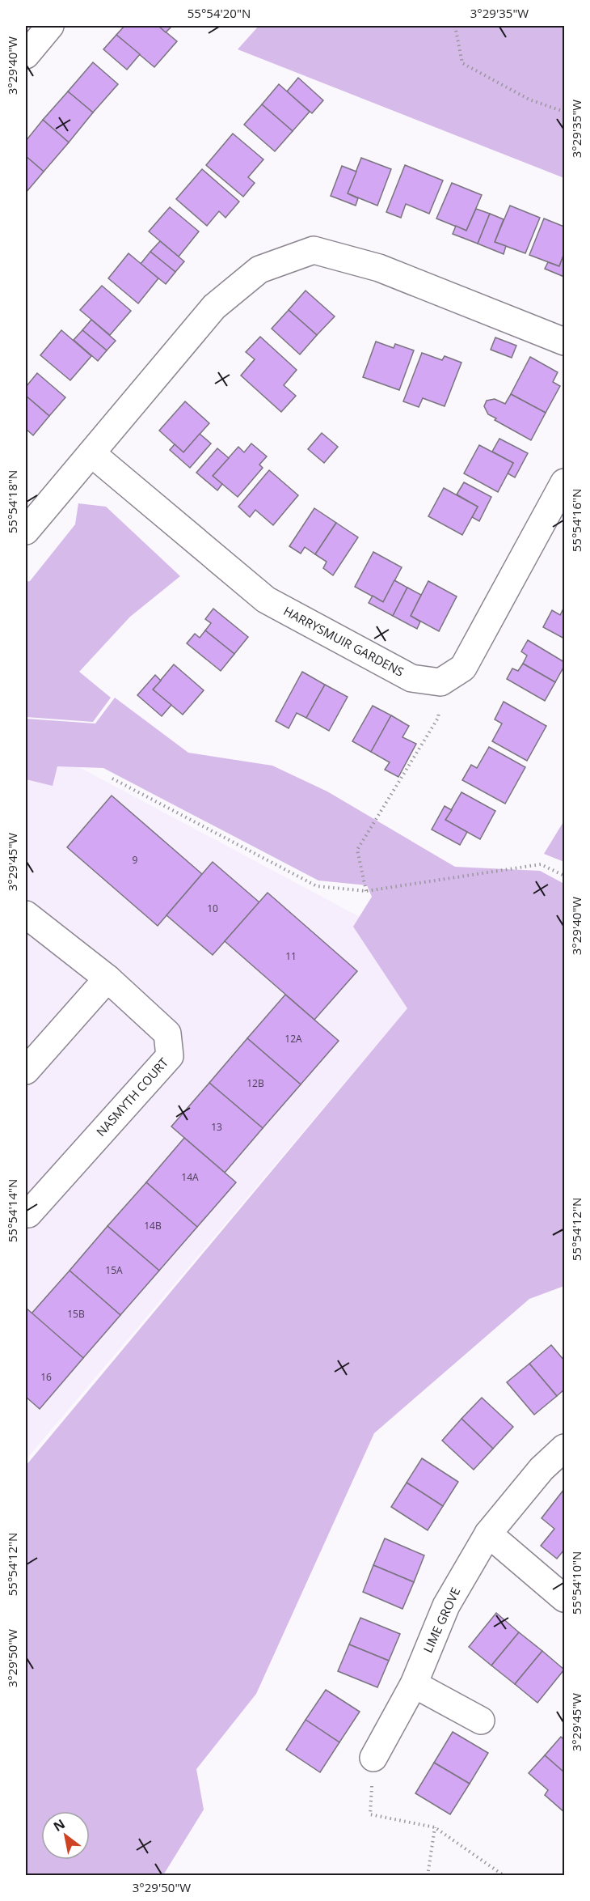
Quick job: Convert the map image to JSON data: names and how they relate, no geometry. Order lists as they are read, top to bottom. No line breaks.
{"streets":{"street":["HARRYSMUIR GARDENS","NASMYTH COURT","LIME GROVE"]},"house_numbers":["9","10","11","12A","12B","13","14A","14B","15A","15B","16"],"north":"top left","coordinates":["55°54'20\"N","3°29'35\"W","3°29'40\"W","55°54'18\"N","55°54'16\"N","3°29'45\"W","55°54'14\"N","55°54'12\"N","55°54'10\"N","3°29'50\"W"]}
